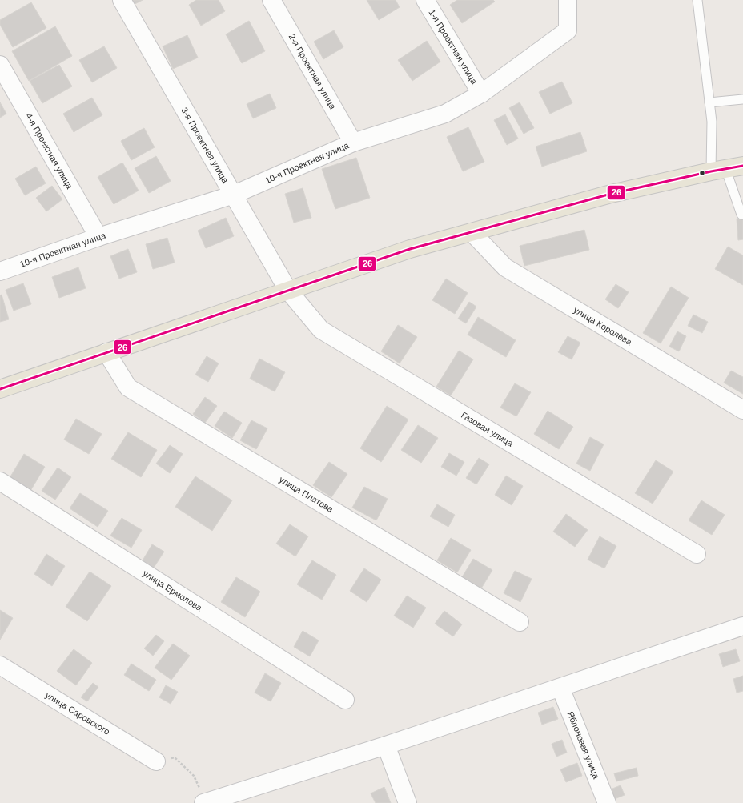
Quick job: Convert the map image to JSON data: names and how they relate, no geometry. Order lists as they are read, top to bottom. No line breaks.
{"streets":{"street":["1-я Проектная улица","2-я Проектная улица","3-я Проектная улица","4-я Проектная улица","10-я Проектная улица","улица Королёва","Газовая улица","улица Платова","улица Ермолова","улица Саровского","Яблоневая улица"]},"crossings":[["1-я Проектная улица","10-я Проектная улица"],["2-я Проектная улица","10-я Проектная улица"],["3-я Проектная улица","10-я Проектная улица"],["3-я Проектная улица","Газовая улица"],["4-я Проектная улица","10-я Проектная улица"]],"lines":["transit line 26"]}
